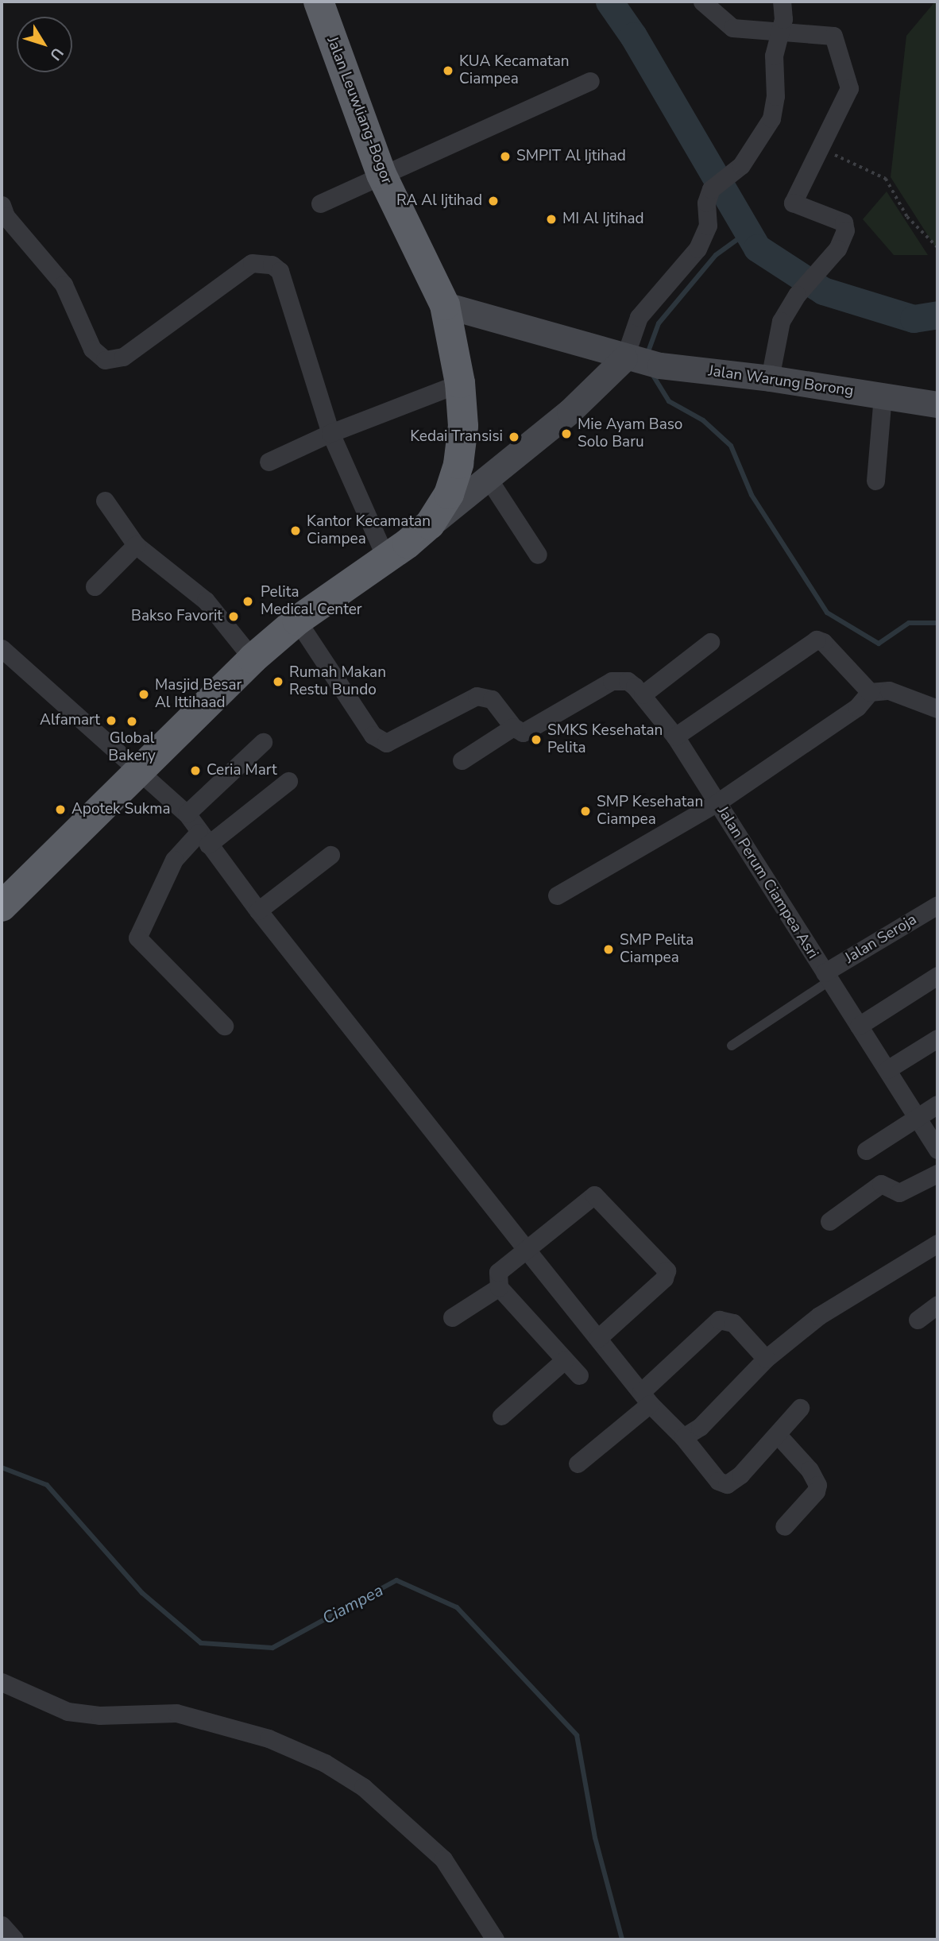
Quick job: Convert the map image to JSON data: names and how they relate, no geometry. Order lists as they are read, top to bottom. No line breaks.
{"streets":{"highway":["Jalan Leuwliang-Bogor"],"main road":["Jalan Warung Borong"],"street":["Jalan Perum Ciampea Asri","Jalan Seroja"]},"crossings":[["Jalan Leuwliang-Bogor","Jalan Warung Borong"],["Jalan Perum Ciampea Asri","Jalan Seroja"]],"water":["Ciampea"],"places":["KUA Kecamatan Ciampea","SMPIT Al Ijtihad","RA Al Ijtihad","MI Al Ijtihad","Mie Ayam Baso Solo Baru","Kedai Transisi","Kantor Kecamatan Ciampea","Pelita Medical Center","Bakso Favorit","Rumah Makan Restu Bundo","Masjid Besar Al Ittihaad","Alfamart","Global Bakery","SMKS Kesehatan Pelita","Ceria Mart","Apotek Sukma","SMP Kesehatan Ciampea","SMP Pelita Ciampea"],"north":"bottom right"}
